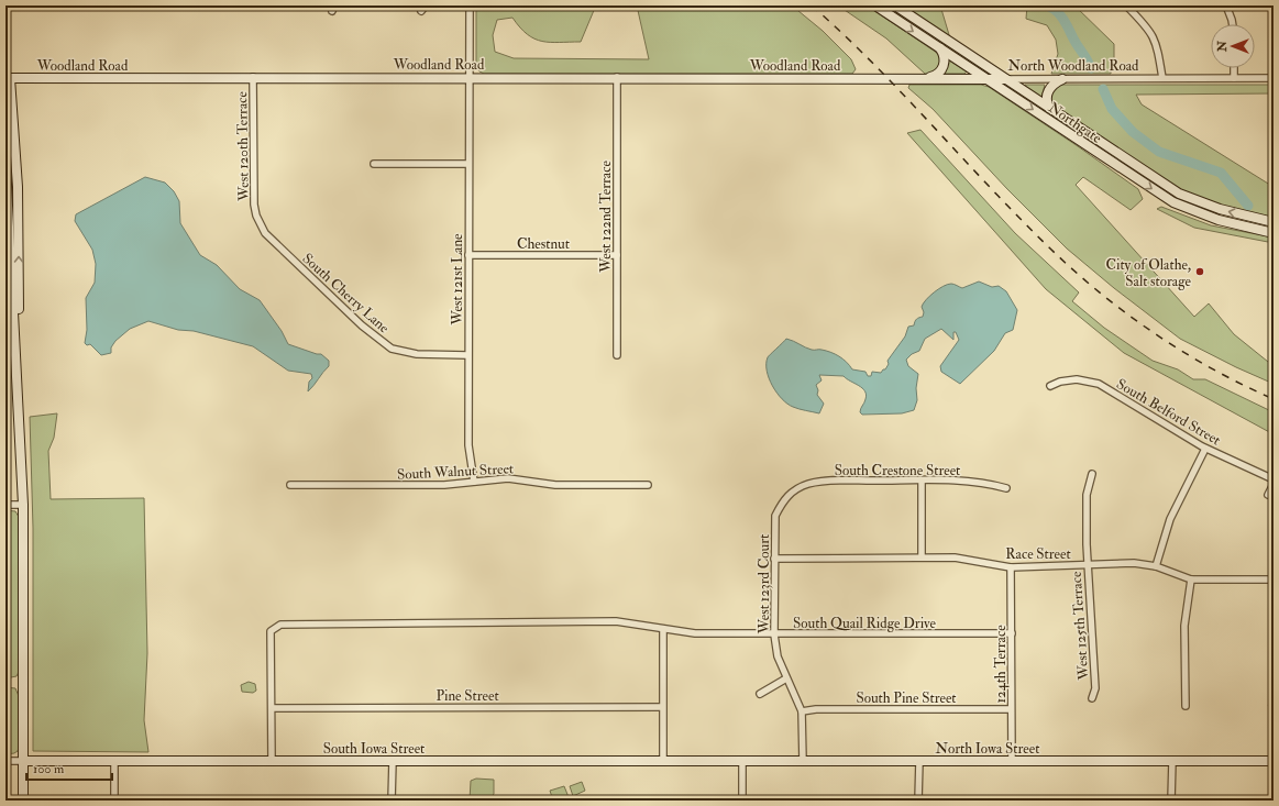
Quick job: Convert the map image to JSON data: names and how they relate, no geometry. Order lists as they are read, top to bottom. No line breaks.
{"streets":{"main road":["Woodland Road","North Woodland Road","Northgate","South Iowa Street","North Iowa Street"],"street":["West 120th Terrace","West 122nd Terrace","Chestnut","West 121st Lane","South Cherry Lane","South Belford Street","South Crestone Street","South Walnut Street","Race Street","West 123rd Court","South Quail Ridge Drive","West 125th Terrace","124th Terrace","Pine Street","South Pine Street"]},"crossings":[["Woodland Road","North Woodland Road"],["Woodland Road","West 120th Terrace"],["Woodland Road","West 122nd Terrace"],["Woodland Road","West 121st Lane"],["North Woodland Road","Northgate"],["West 120th Terrace","South Cherry Lane"],["West 122nd Terrace","Chestnut"],["Chestnut","West 121st Lane"],["West 121st Lane","South Cherry Lane"],["West 121st Lane","South Walnut Street"],["South Crestone Street","West 123rd Court"],["Race Street","West 123rd Court"],["Race Street","West 125th Terrace"],["Race Street","124th Terrace"],["West 123rd Court","South Quail Ridge Drive"],["West 123rd Court","South Pine Street"],["West 123rd Court","North Iowa Street"],["South Quail Ridge Drive","124th Terrace"],["South Quail Ridge Drive","Pine Street"],["124th Terrace","South Pine Street"],["124th Terrace","North Iowa Street"],["South Iowa Street","North Iowa Street"]],"places":["City of Olathe, Salt storage"],"scale_bar":"100 m","north":"left"}
